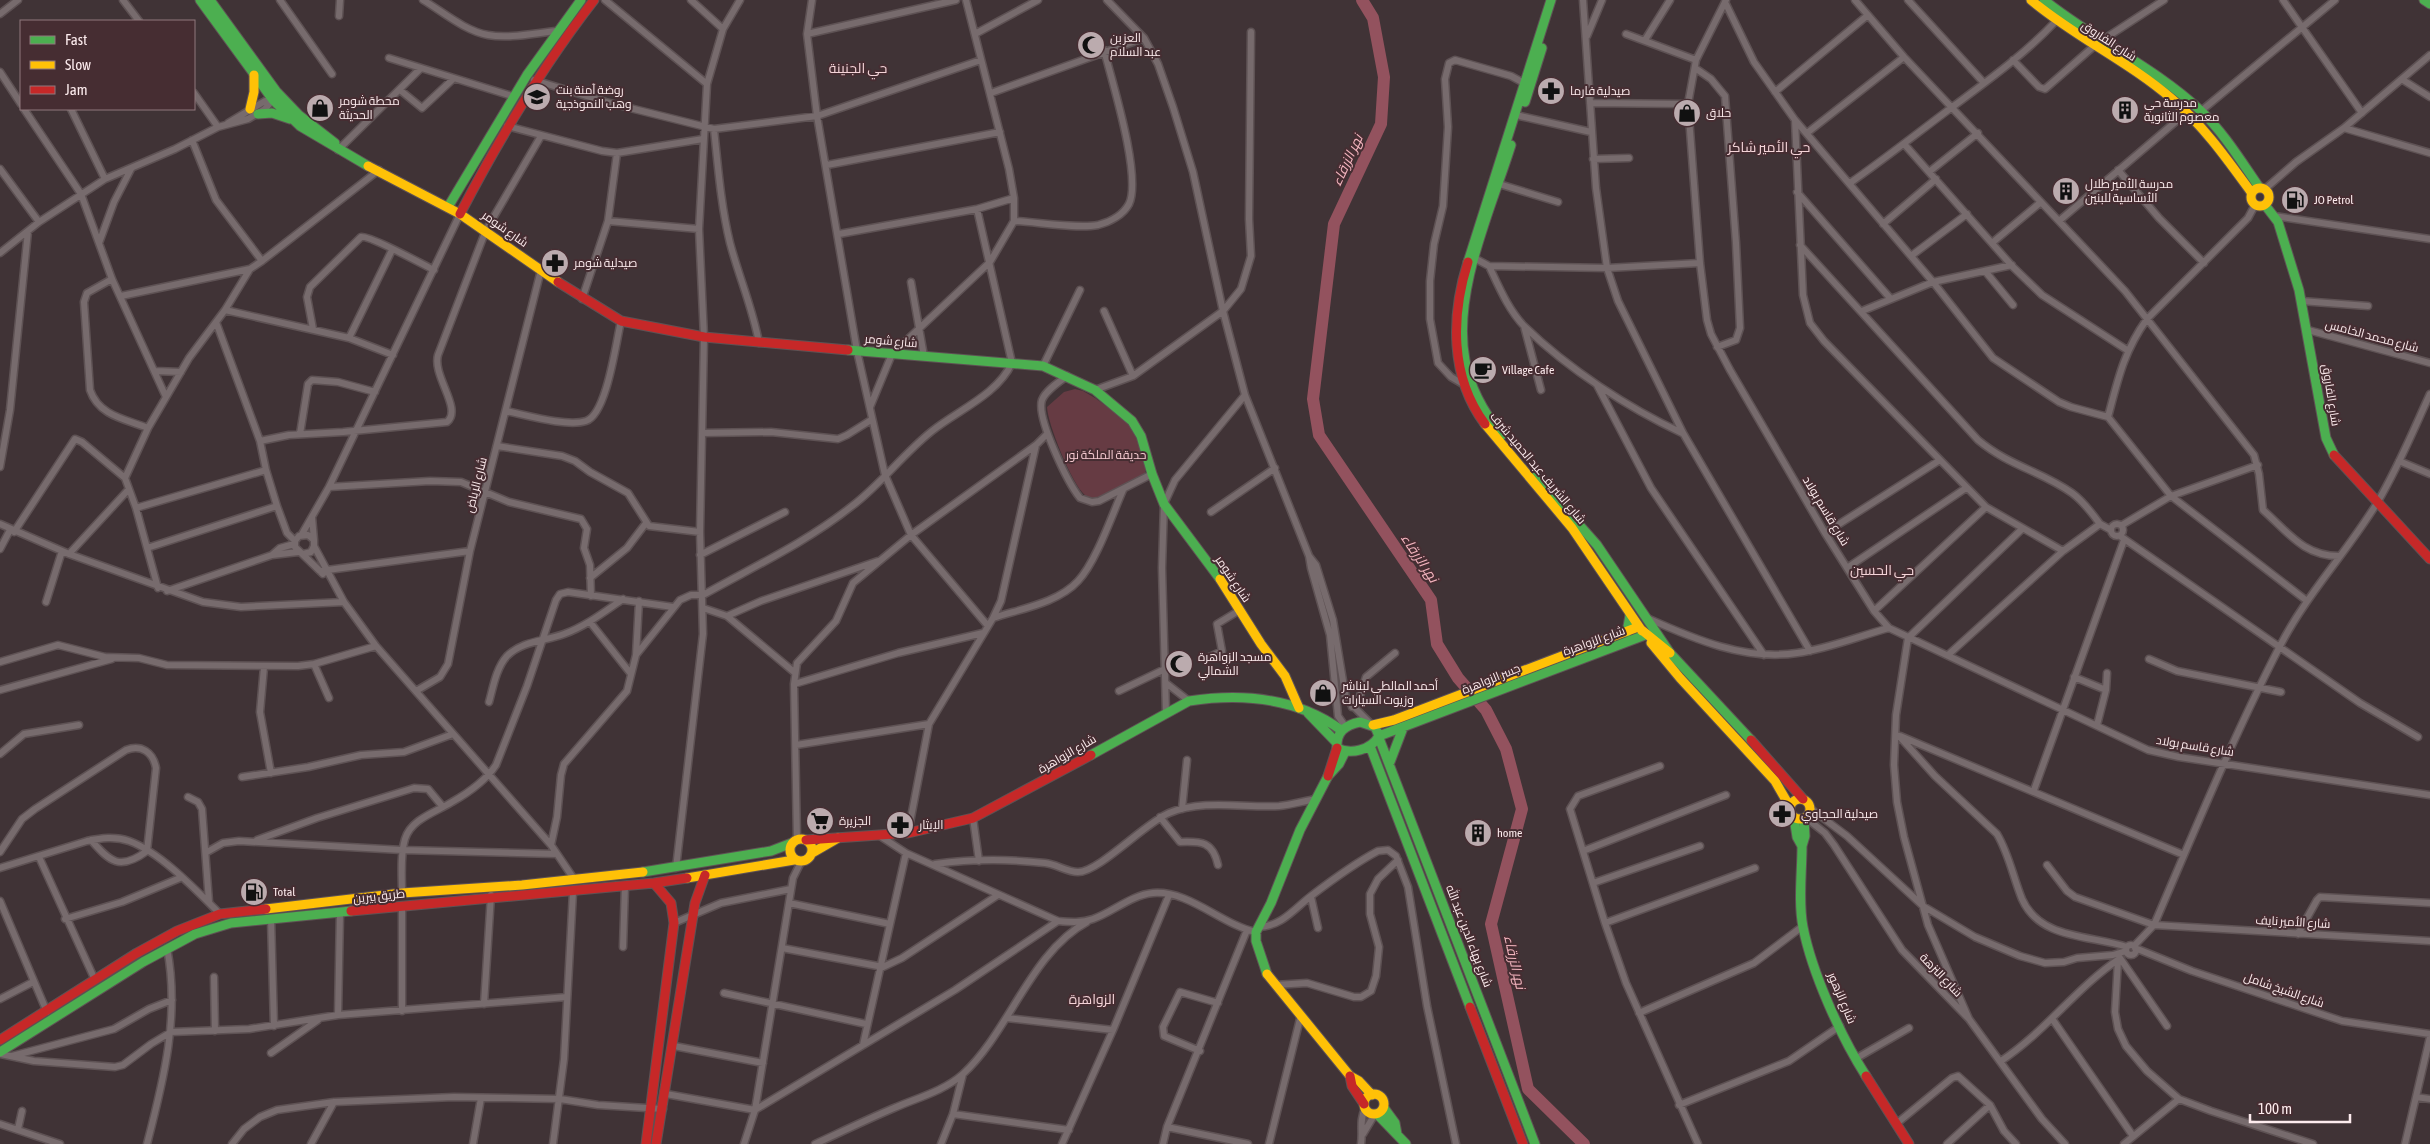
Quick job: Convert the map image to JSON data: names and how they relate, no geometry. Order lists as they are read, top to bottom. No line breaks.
{"streets":{"main road":["شارع الفاروق","شارع شومر","شارع الشريف عبد الحميد شرف","شارع الزواهرة","جسر الزواهرة","طريق بيرين","شارع بهاء الدين عبد الله","شارع الزهور"],"street":["شارع محمد الخامس","شارع الرياض","شارع قاسم بولاد","شارع الأمير نايف","شارع النزهة","شارع الشيخ شامل"]},"crossings":[["شارع الفاروق","شارع محمد الخامس"],["شارع شومر","شارع الرياض"],["شارع شومر","شارع الزواهرة"],["شارع الشريف عبد الحميد شرف","شارع الزواهرة"],["شارع الشريف عبد الحميد شرف","شارع النزهة"],["شارع الشريف عبد الحميد شرف","شارع الزهور"],["شارع الزواهرة","جسر الزواهرة"],["شارع الزواهرة","طريق بيرين"],["جسر الزواهرة","شارع بهاء الدين عبد الله"],["شارع النزهة","شارع الزهور"]],"districts":["حي الجنينة","حي الأمير شاكر","حي الحسين","الزواهرة"],"water":["نهر الزرقاء"],"parks":["حديقة الملكة نور"],"places":{"mosque":["العز بن عبد السلام","مسجد الزواهرة الشمالي"],"pharmacy":["صيدلية فارما","صيدلية شومر","صيدلية الحجاوي","الإيثار"],"school or university":["روضة آمنة بنت وهب النموذجية"],"shop":["محطة شومر الحديثة","حلاق","أحمد المالطي لبناشر وزيوت السيارات"],"building":["مدرسة حي معصوم الثانوية","مدرسة الأمير طلال الأساسية للبنين","home"],"fuel station":["JO Petrol","Total"],"cafe":["Village Cafe"],"supermarket":["الجزيرة"]},"legend":["Fast","Slow","Jam"],"scale_bar":"100 m"}
